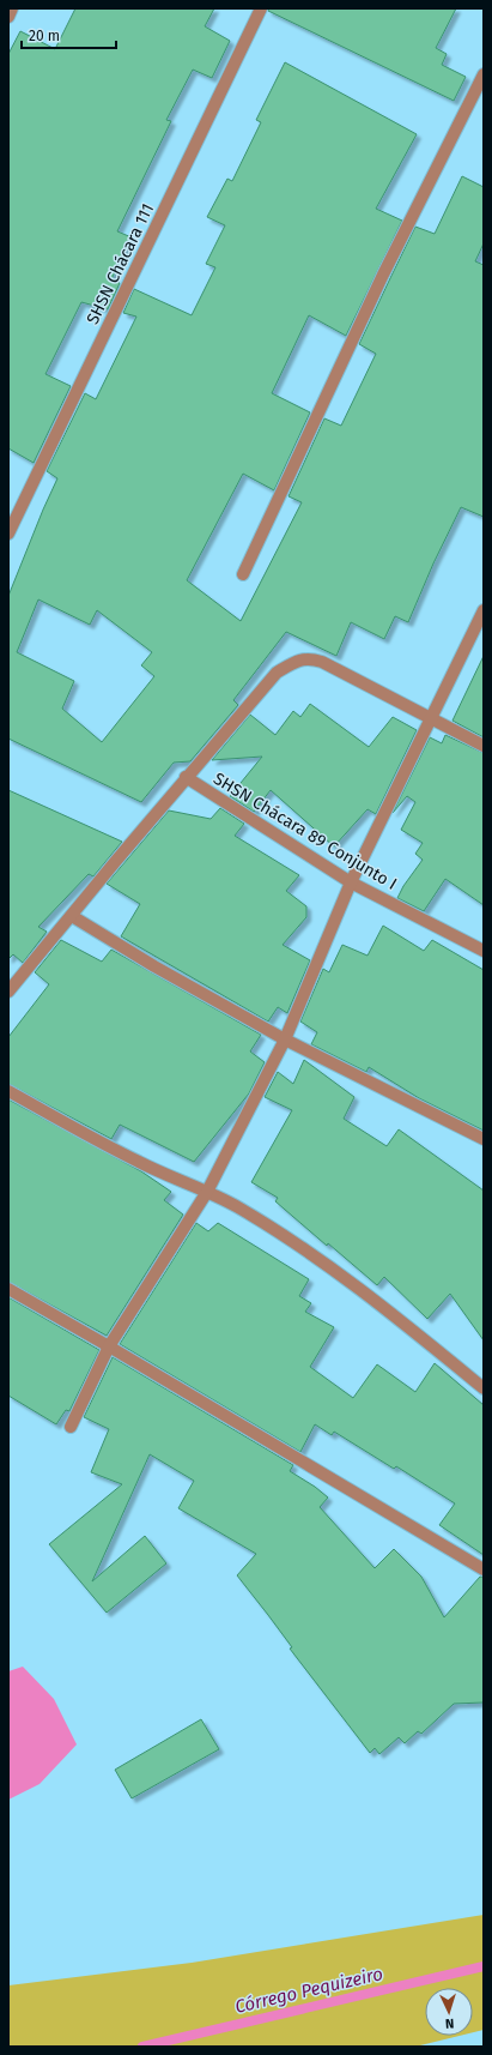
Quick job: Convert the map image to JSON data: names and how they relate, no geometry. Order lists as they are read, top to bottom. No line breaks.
{"streets":{"street":["SHSN Chácara 111","SHSN Chácara 89 Conjunto I"]},"water":["Córrego Pequizeiro"],"scale_bar":"20 m","north":"bottom"}
